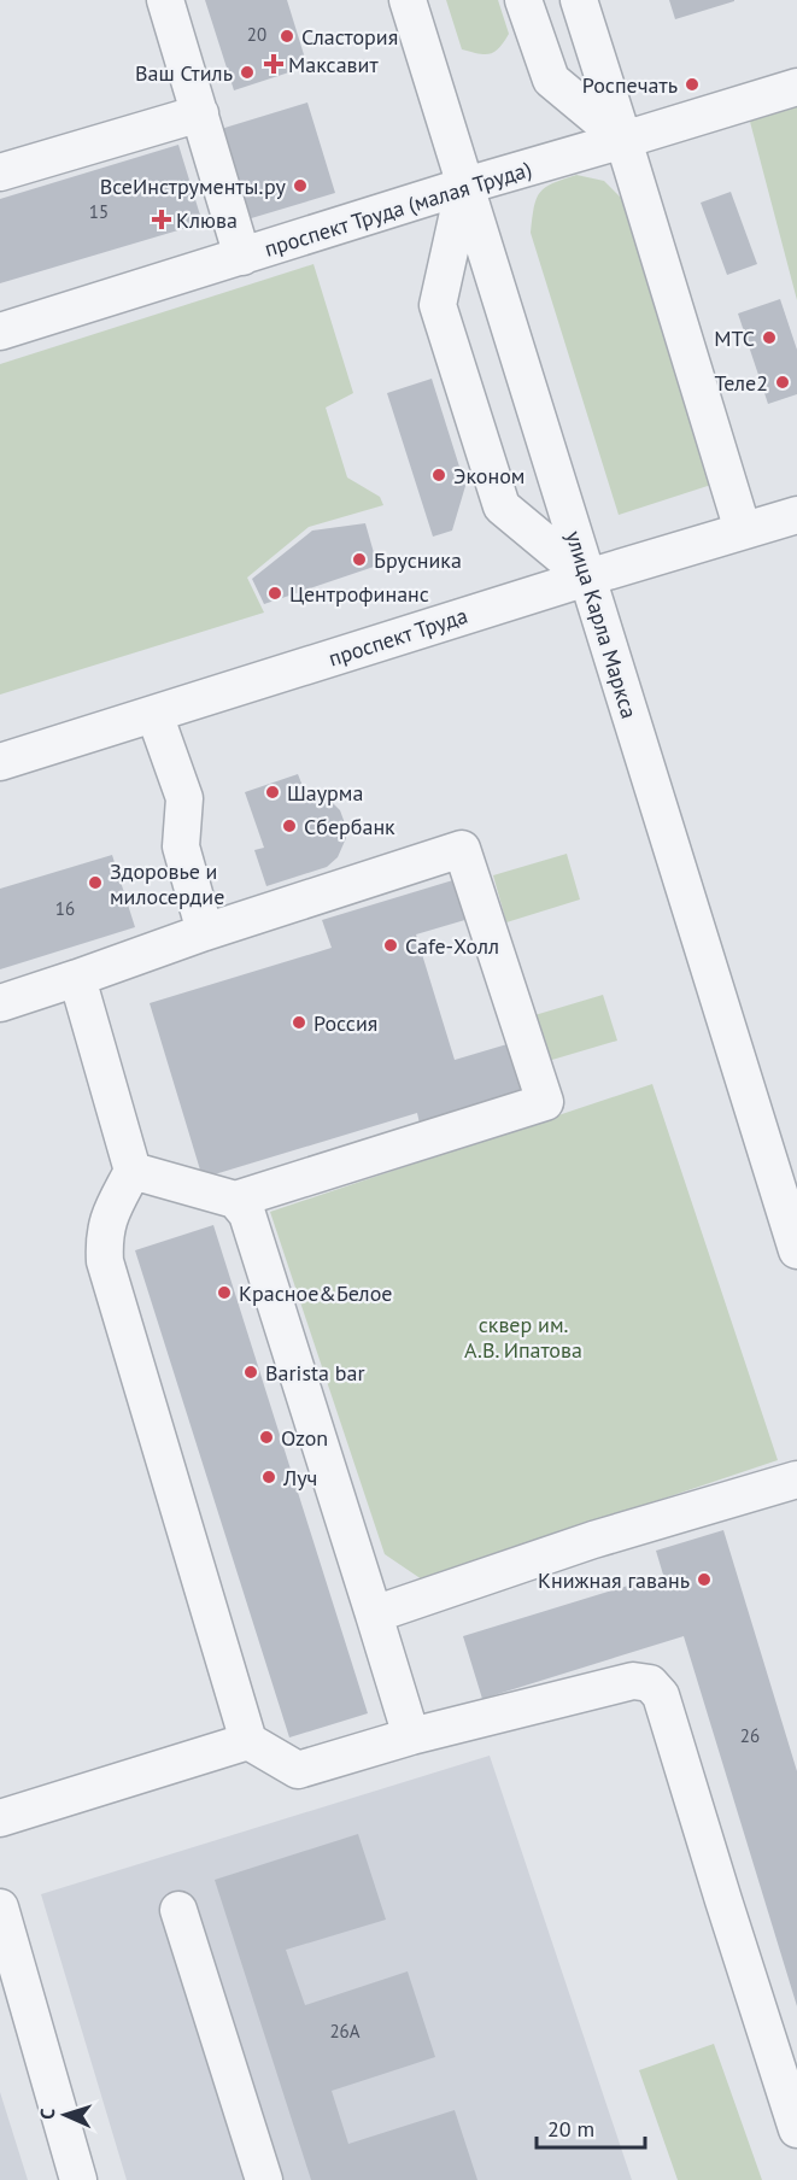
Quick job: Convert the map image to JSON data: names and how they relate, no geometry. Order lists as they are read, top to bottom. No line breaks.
{"streets":{"street":["проспект Труда (малая Труда)","улица Карла Маркса","проспект Труда"]},"crossings":[["проспект Труда (малая Труда)","улица Карла Маркса"],["улица Карла Маркса","проспект Труда"]],"parks":["сквер им. А.В. Ипатова"],"places":{"other":["Сластория","Ваш Стиль","Роспечать","ВсеИнструменты.ру","МТС","Теле2","Эконом","Брусника","Центрофинанс","Шаурма","Сбербанк","Здоровье и милосердие","Cafe-Холл","Россия","Красное&Белое","Barista bar","Ozon","Луч","Книжная гавань"],"health":["Максавит","Клюва"]},"house_numbers":["20","15","16","26","26А"],"scale_bar":"20 m","north":"left"}
